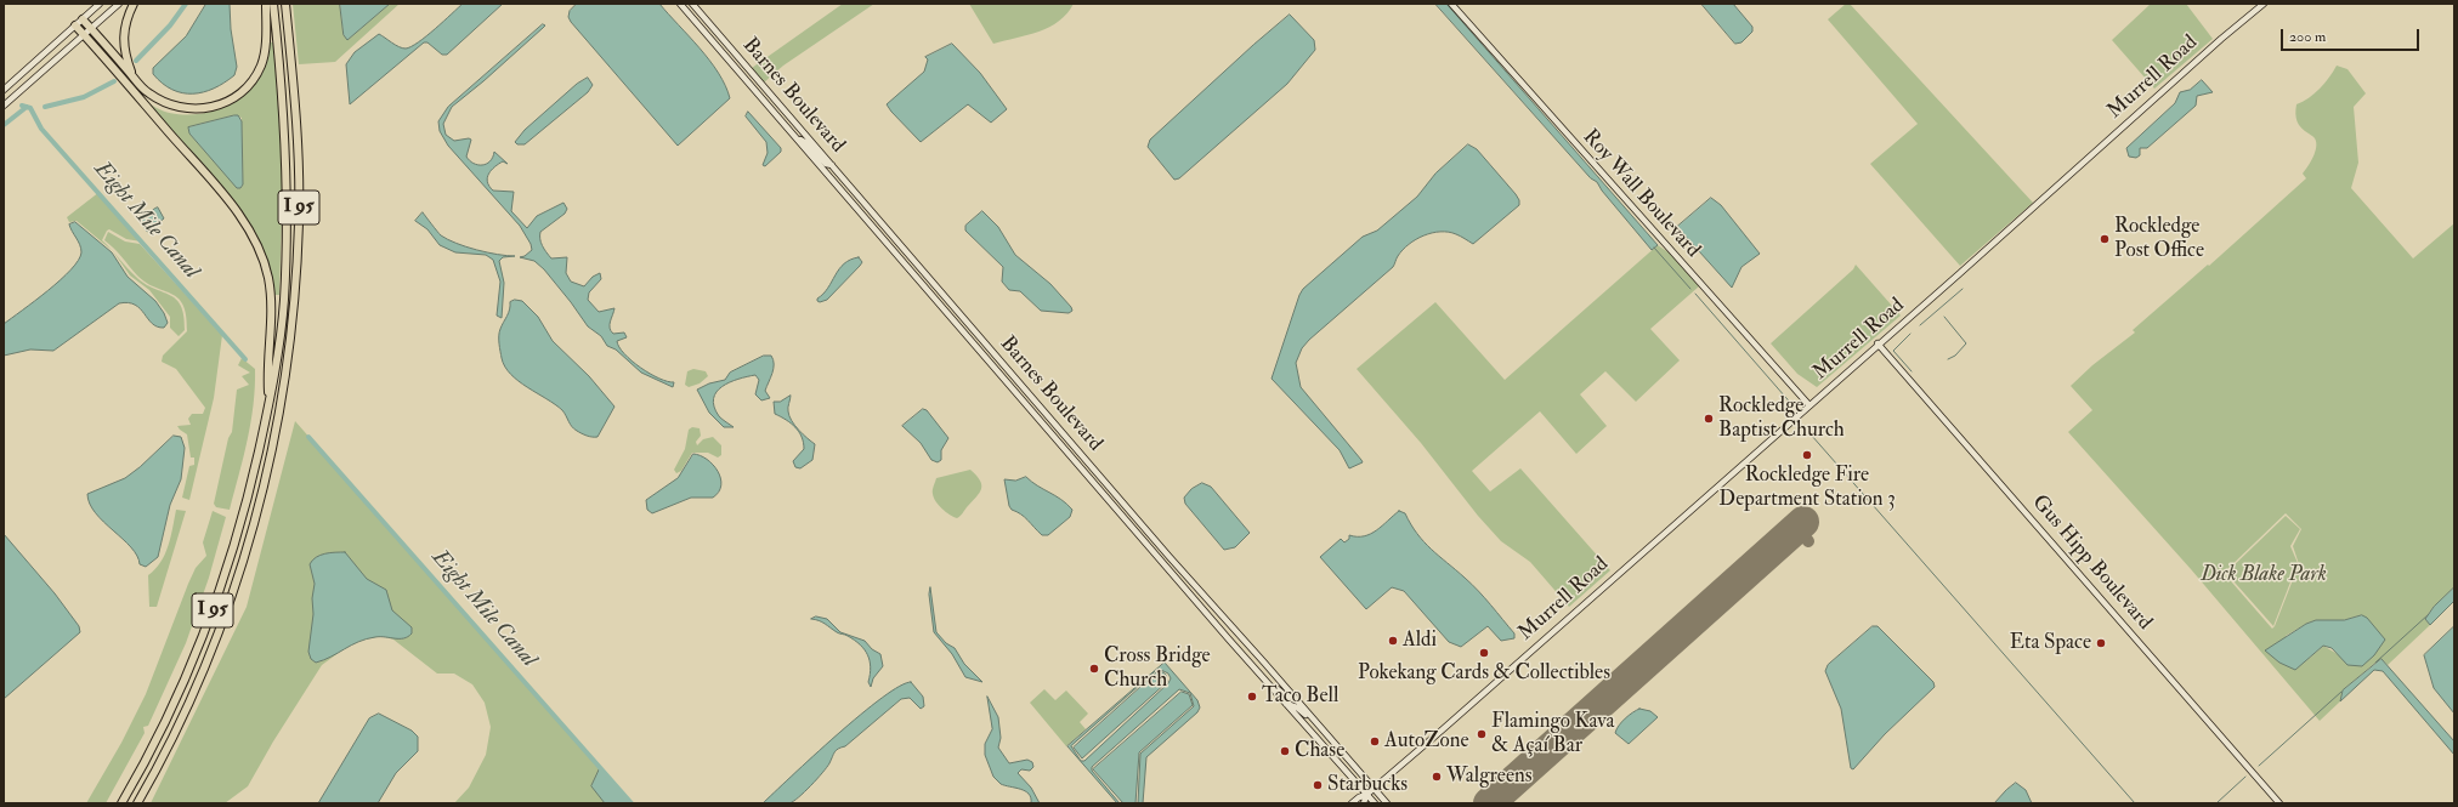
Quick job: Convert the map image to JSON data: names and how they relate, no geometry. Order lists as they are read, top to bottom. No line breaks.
{"streets":{"highway":["I 95"],"main road":["Murrell Road","Barnes Boulevard","Roy Wall Boulevard","Gus Hipp Boulevard"]},"crossings":[["Murrell Road","Barnes Boulevard"],["Murrell Road","Roy Wall Boulevard"],["Murrell Road","Gus Hipp Boulevard"]],"water":["Eight Mile Canal"],"parks":["Dick Blake Park"],"places":["Rockledge Post Office","Rockledge Baptist Church","Rockledge Fire Department Station 3","Aldi","Eta Space","Pokekang Cards & Collectibles","Cross Bridge Church","Taco Bell","Flamingo Kava & Açaí Bar","AutoZone","Chase","Walgreens","Starbucks"],"scale_bar":"200 m"}
